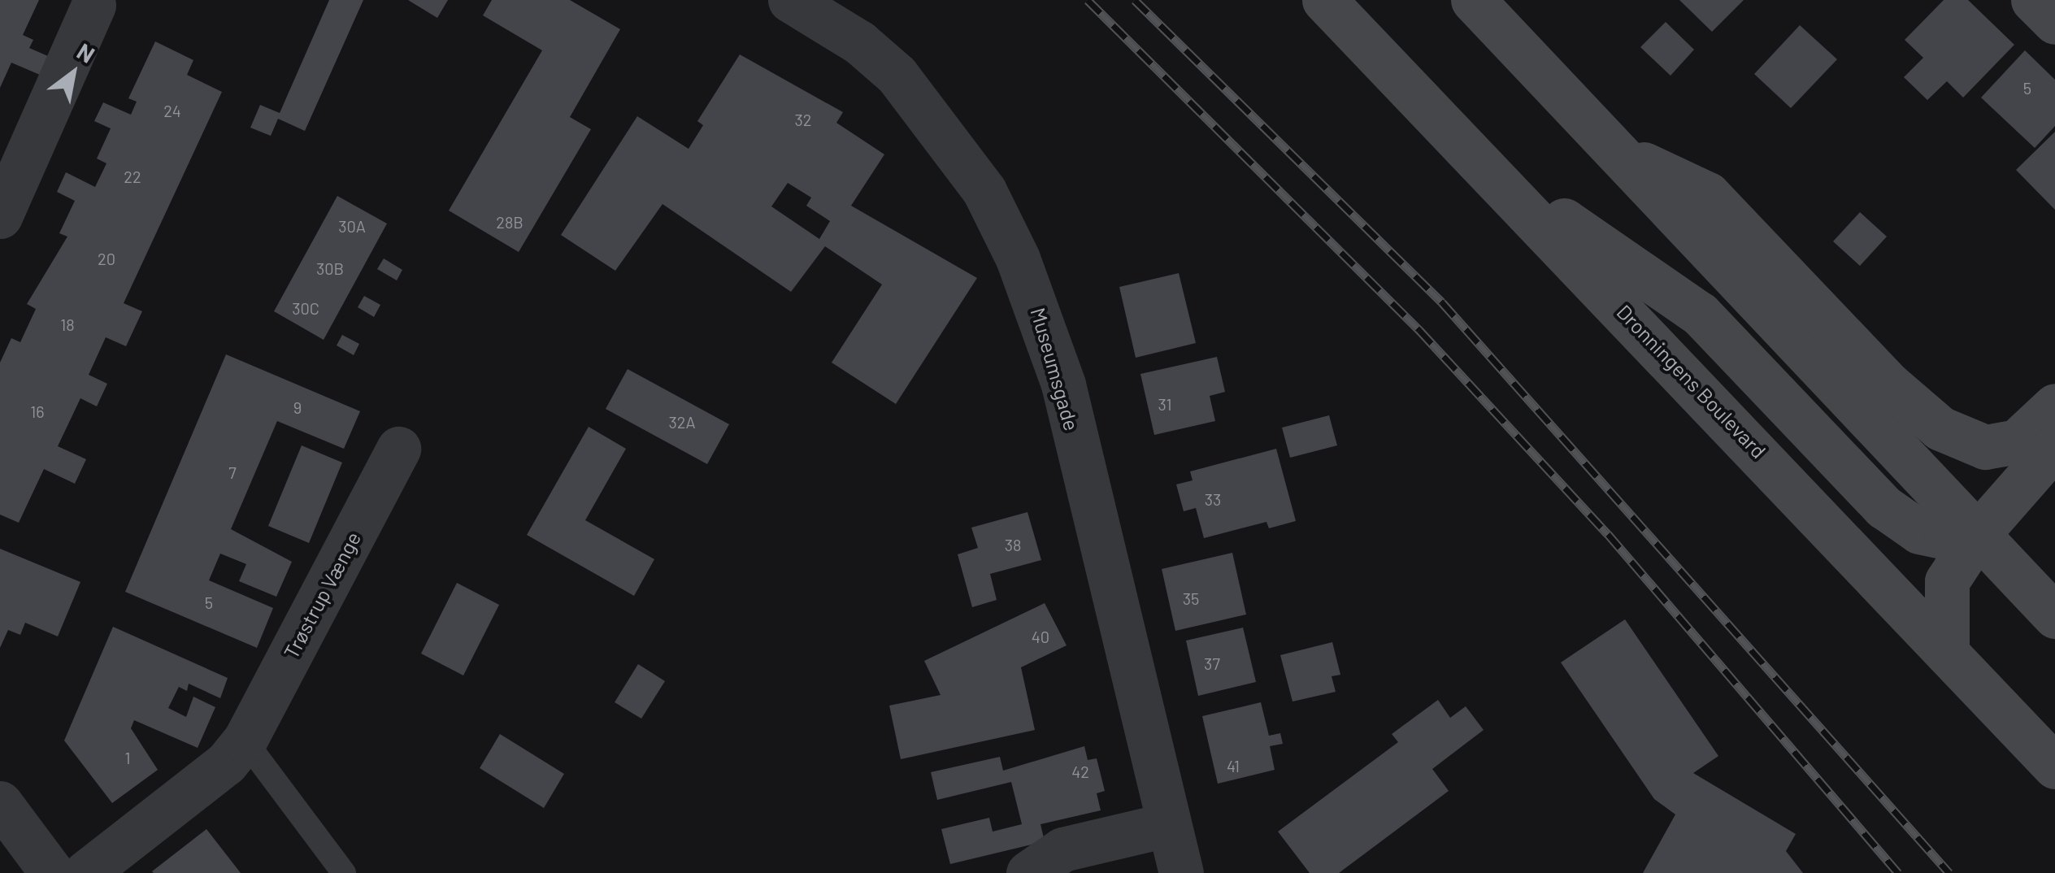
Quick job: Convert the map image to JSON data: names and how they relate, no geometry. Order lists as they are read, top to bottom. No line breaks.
{"streets":{"main road":["Dronningens Boulevard"],"street":["Museumsgade","Trøstrup Vænge"]},"house_numbers":["5","24","32","22","28B","30A","20","30B","30C","18","31","9","16","32A","7","33","38","35","5","40","37","1","41","42"],"north":"top right"}
